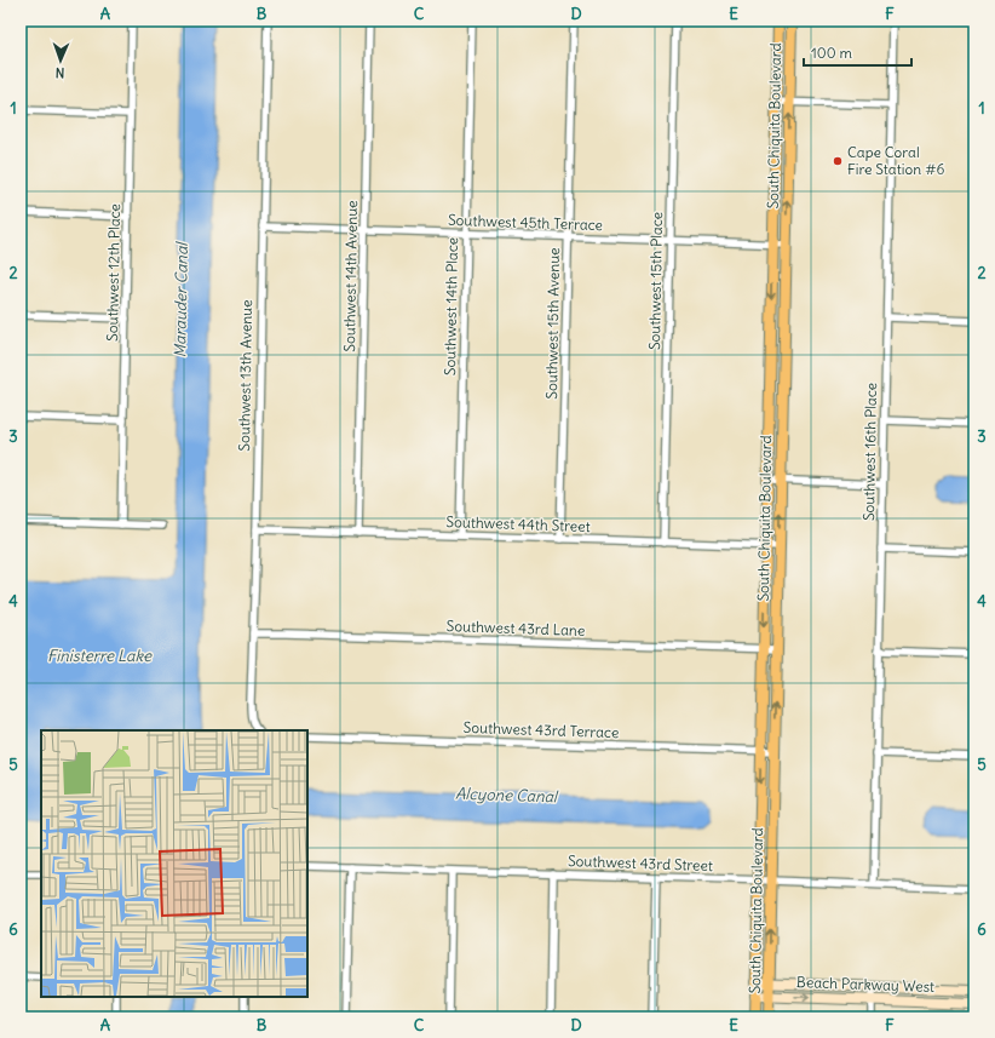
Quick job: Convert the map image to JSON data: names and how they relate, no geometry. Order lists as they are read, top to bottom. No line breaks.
{"streets":{"main road":["South Chiquita Boulevard"],"street":["Southwest 45th Terrace","Southwest 12th Place","Southwest 14th Avenue","Southwest 15th Place","Southwest 14th Place","Southwest 15th Avenue","Southwest 13th Avenue","Southwest 16th Place","Southwest 44th Street","Southwest 43rd Lane","Southwest 43rd Terrace","Southwest 43rd Street","Beach Parkway West"]},"crossings":[["South Chiquita Boulevard","Southwest 45th Terrace"],["South Chiquita Boulevard","Southwest 44th Street"],["South Chiquita Boulevard","Southwest 43rd Lane"],["South Chiquita Boulevard","Southwest 43rd Terrace"],["South Chiquita Boulevard","Southwest 43rd Street"],["South Chiquita Boulevard","Beach Parkway West"],["Southwest 45th Terrace","Southwest 14th Avenue"],["Southwest 45th Terrace","Southwest 15th Place"],["Southwest 45th Terrace","Southwest 14th Place"],["Southwest 45th Terrace","Southwest 15th Avenue"],["Southwest 45th Terrace","Southwest 13th Avenue"],["Southwest 14th Avenue","Southwest 44th Street"],["Southwest 15th Place","Southwest 44th Street"],["Southwest 14th Place","Southwest 44th Street"],["Southwest 15th Avenue","Southwest 44th Street"],["Southwest 13th Avenue","Southwest 44th Street"],["Southwest 13th Avenue","Southwest 43rd Lane"],["Southwest 16th Place","Southwest 43rd Street"]],"water":["Marauder Canal","Finisterre Lake","Alcyone Canal"],"places":["Cape Coral Fire Station #6"],"scale_bar":"100 m","north":"bottom","grid":{"columns":["A","B","C","D","E","F"],"rows":["1","2","3","4","5","6"]}}
